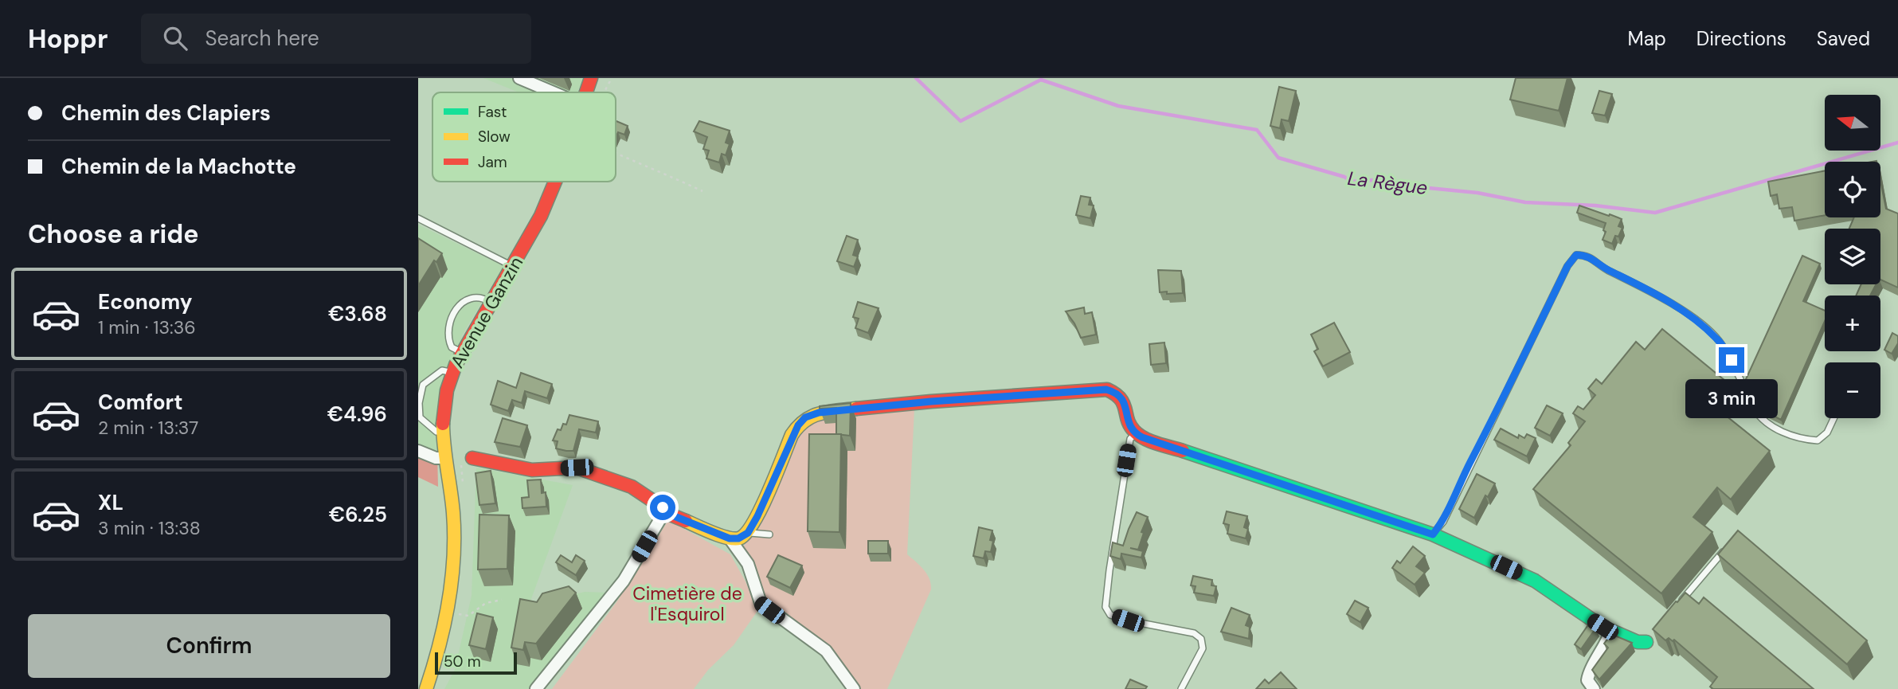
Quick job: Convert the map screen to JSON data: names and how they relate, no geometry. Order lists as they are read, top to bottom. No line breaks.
{"streets":{"street":["Avenue Ganzin"]},"water":["La Règue"],"parks":["Cimetière de l'Esquirol"],"legend":["Fast","Slow","Jam"],"scale_bar":"50 m","north":"left","page":{"header":"Hoppr","search":"Search here","nav":["Map","Directions","Saved"],"banner":["Chemin des Clapiers","Chemin de la Machotte"],"map_buttons":["+","−"],"heading":"Choose a ride","list":[{"name":"Economy","note":"1 min · 13:36","value":"€3.68"},{"name":"Comfort","note":"2 min · 13:37","value":"€4.96"},{"name":"XL","note":"3 min · 13:38","value":"€6.25"}],"bubble":"3 min","buttons":"Confirm","scale":"50 m"}}
